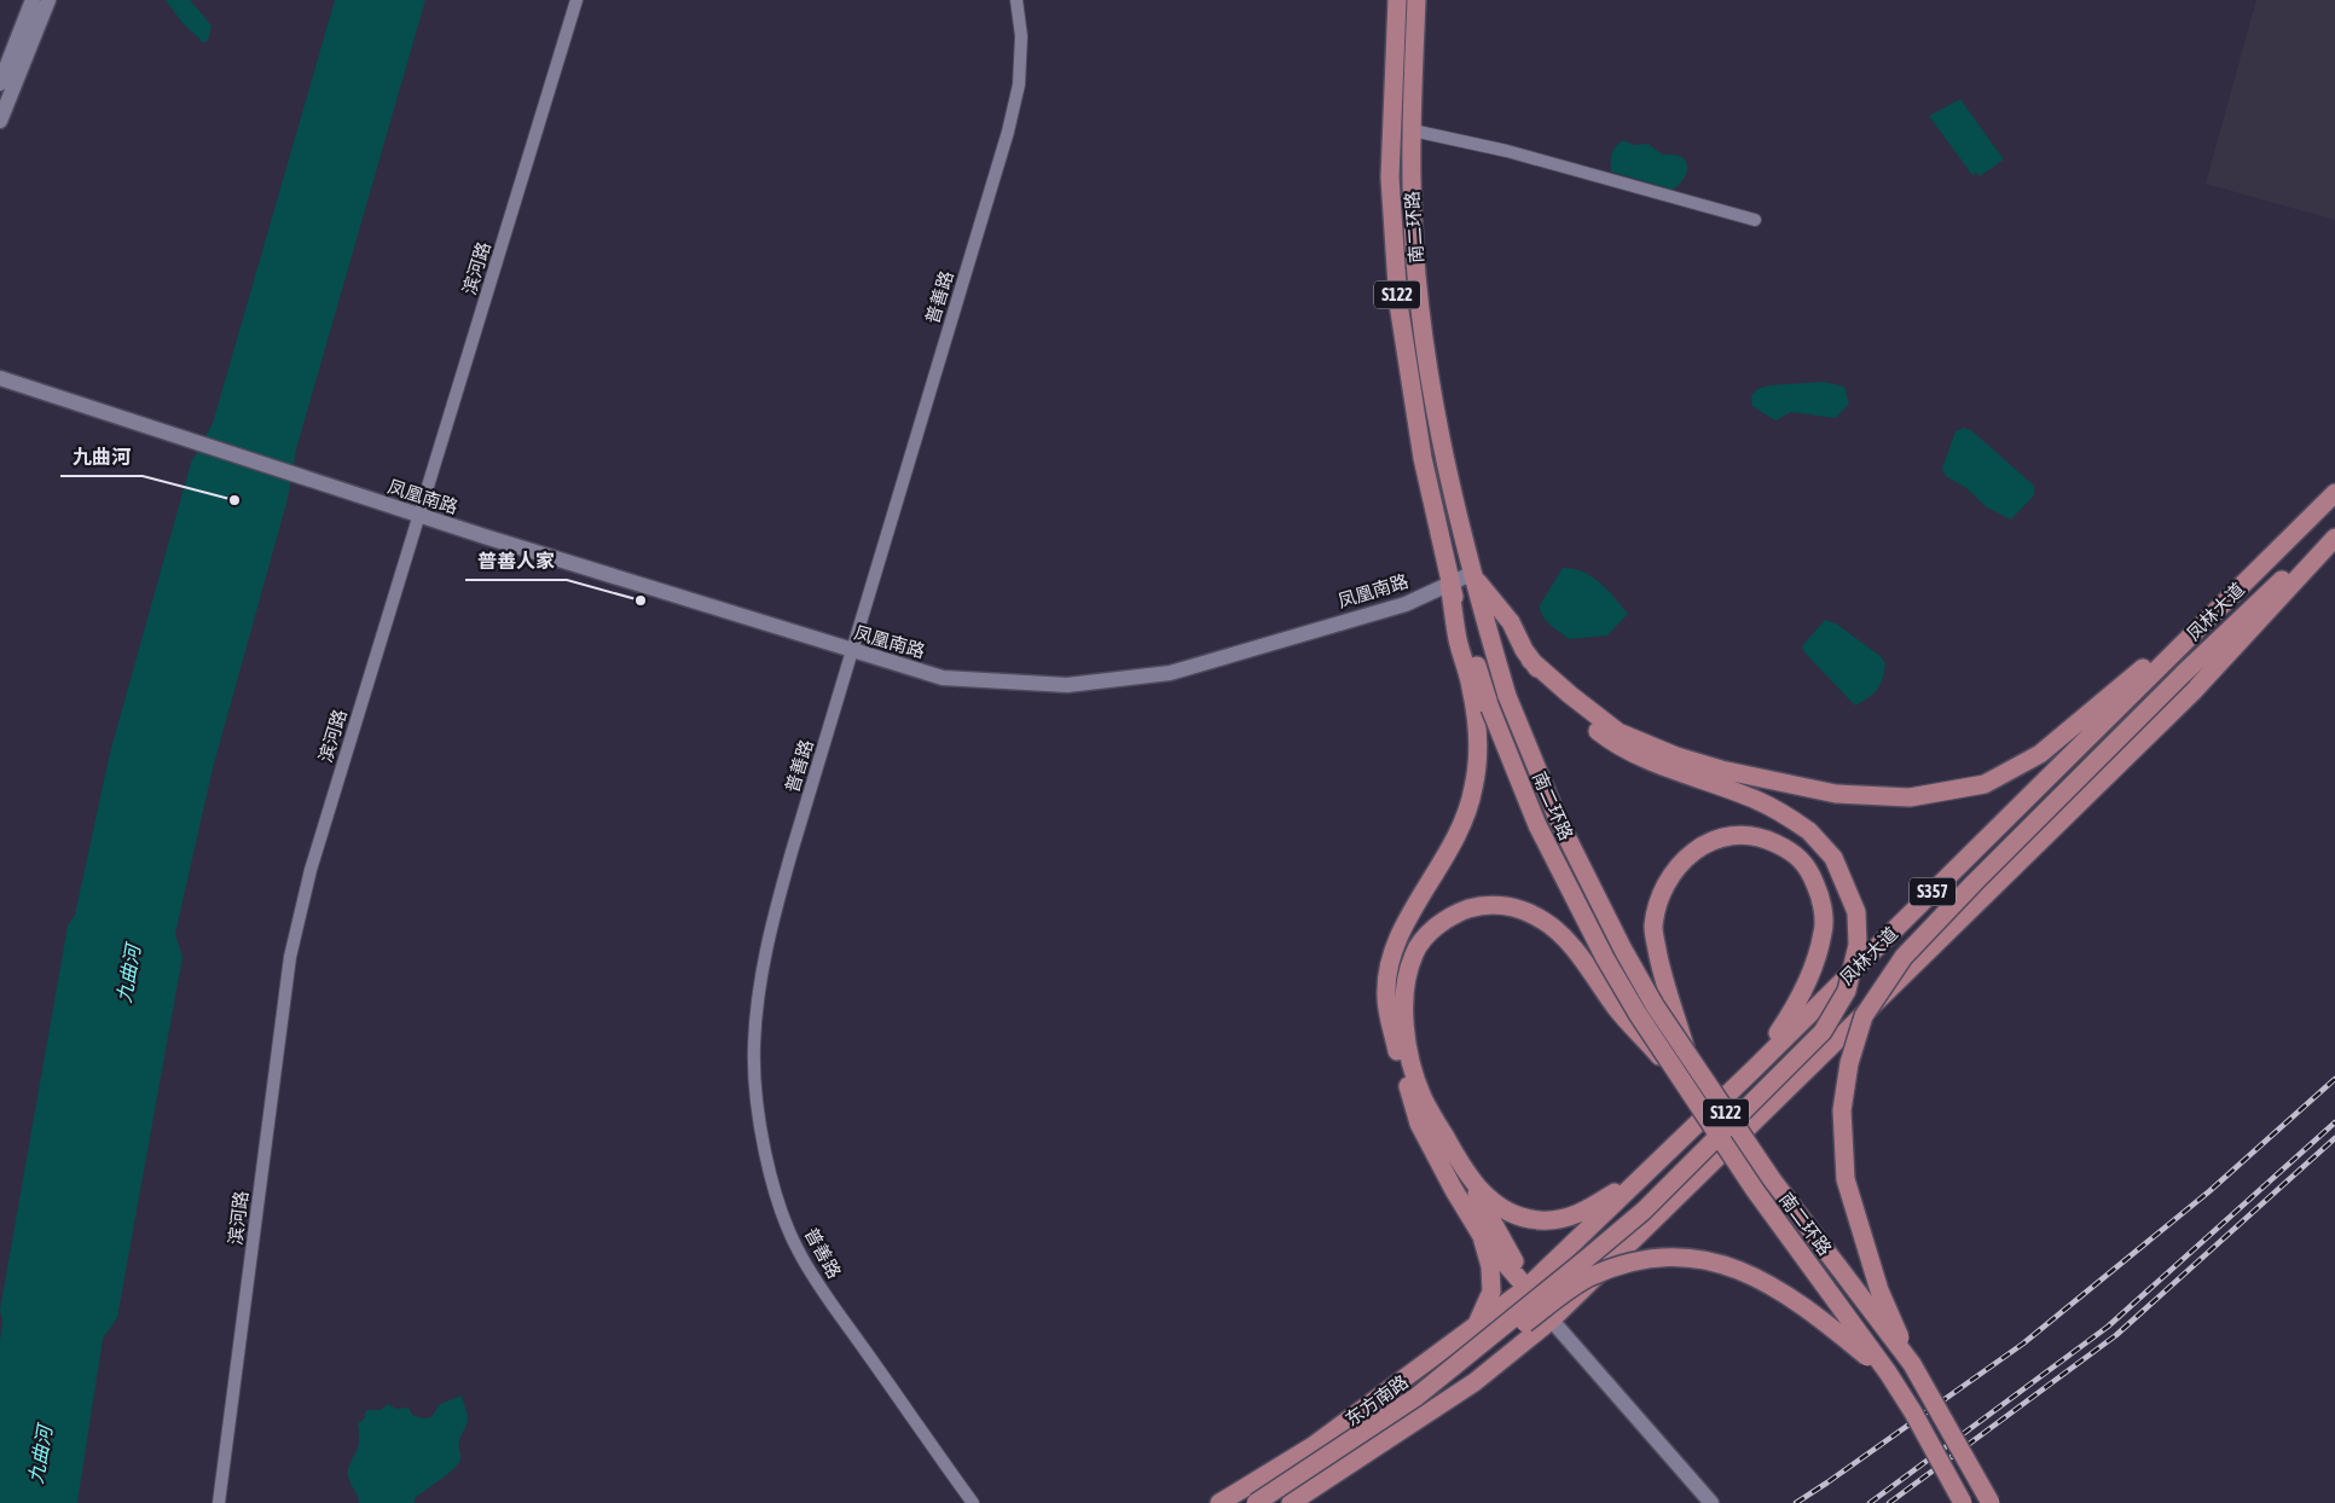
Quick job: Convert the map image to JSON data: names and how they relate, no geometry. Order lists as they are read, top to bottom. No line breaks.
{"streets":{"main road":["南二环路","S122","凤林大道","S357","东方南路"],"street":["滨河路","普善路","凤凰南路"]},"crossings":[["南二环路","凤凰南路"],["滨河路","凤凰南路"],["普善路","凤凰南路"],["凤林大道","东方南路"]],"water":["九曲河"],"places":["九曲河","普善人家"]}
